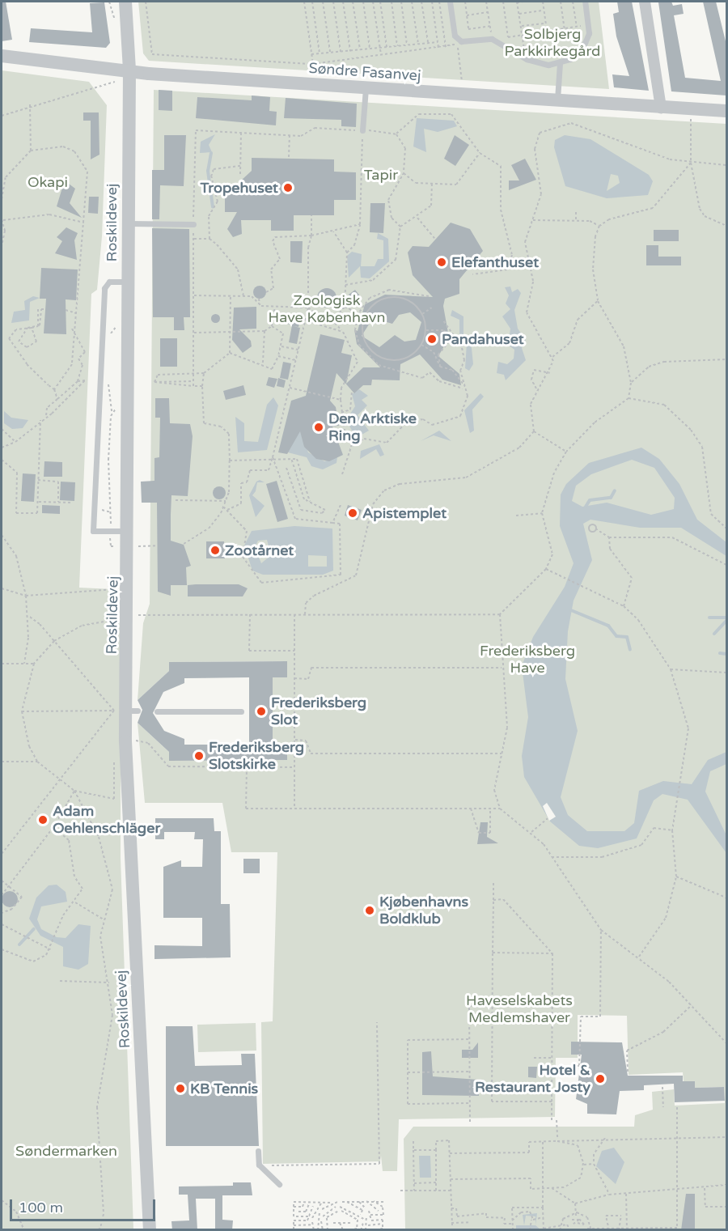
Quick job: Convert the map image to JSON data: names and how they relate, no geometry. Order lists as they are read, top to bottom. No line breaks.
{"streets":{"street":["Søndre Fasanvej","Roskildevej"]},"crossings":[["Søndre Fasanvej","Roskildevej"]],"parks":["Solbjerg Parkkirkegård","Tapir","Okapi","Zoologisk Have København","Frederiksberg Have","Haveselskabets Medlemshaver","Søndermarken"],"places":["Tropehuset","Elefanthuset","Pandahuset","Den Arktiske Ring","Apistemplet","Zootårnet","Frederiksberg Slot","Frederiksberg Slotskirke","Adam Oehlenschläger","Kjøbenhavns Boldklub","Hotel & Restaurant Josty","KB Tennis"],"scale_bar":"100 m"}
